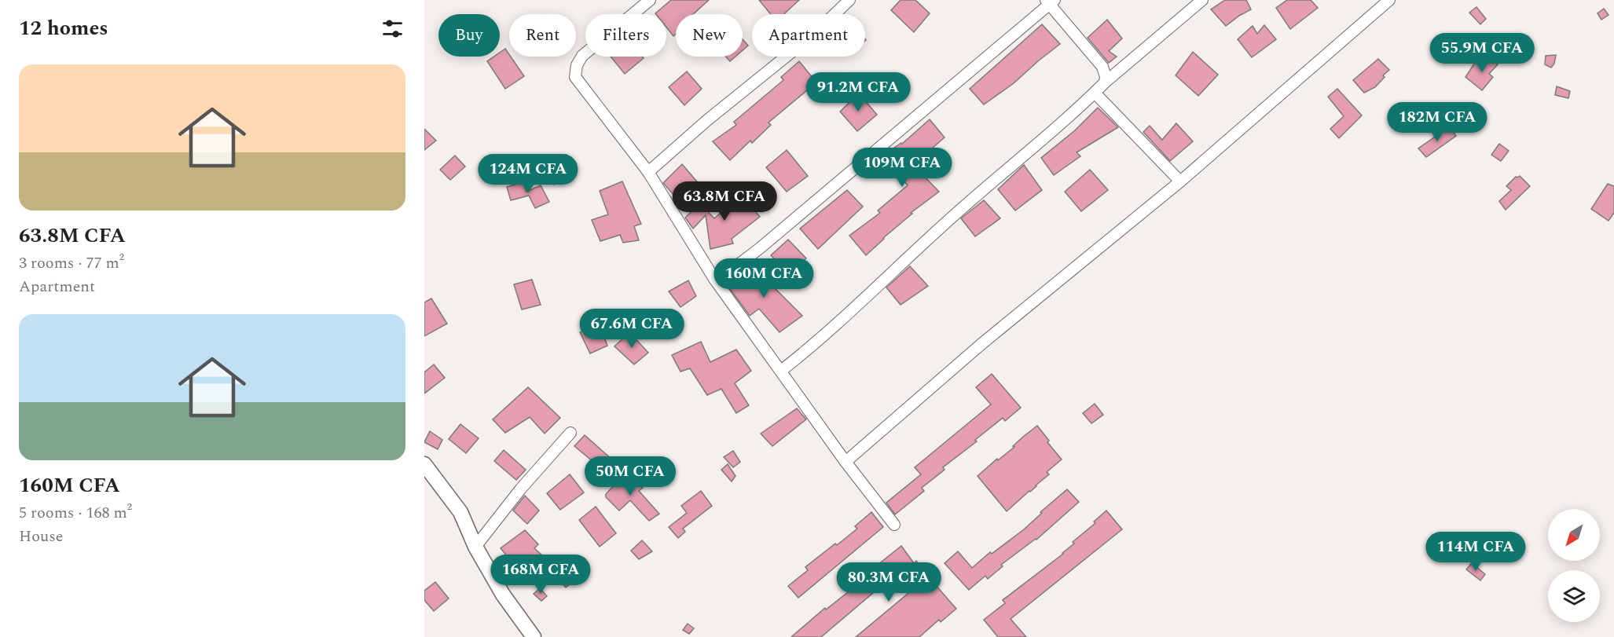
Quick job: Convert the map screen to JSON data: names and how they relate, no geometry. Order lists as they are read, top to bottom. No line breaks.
{"north":"bottom left","page":{"heading":"12 homes","chip":["Buy","Rent","Filters","New","Apartment"],"price":["55.9M CFA","91.2M CFA","182M CFA","109M CFA","124M CFA","63.8M CFA","160M CFA","67.6M CFA","50M CFA","114M CFA","168M CFA","80.3M CFA"],"list":[{"name":"63.8M CFA","note":"3 rooms · 77 m² · Apartment"},{"name":"160M CFA","note":"5 rooms · 168 m² · House"}]}}
